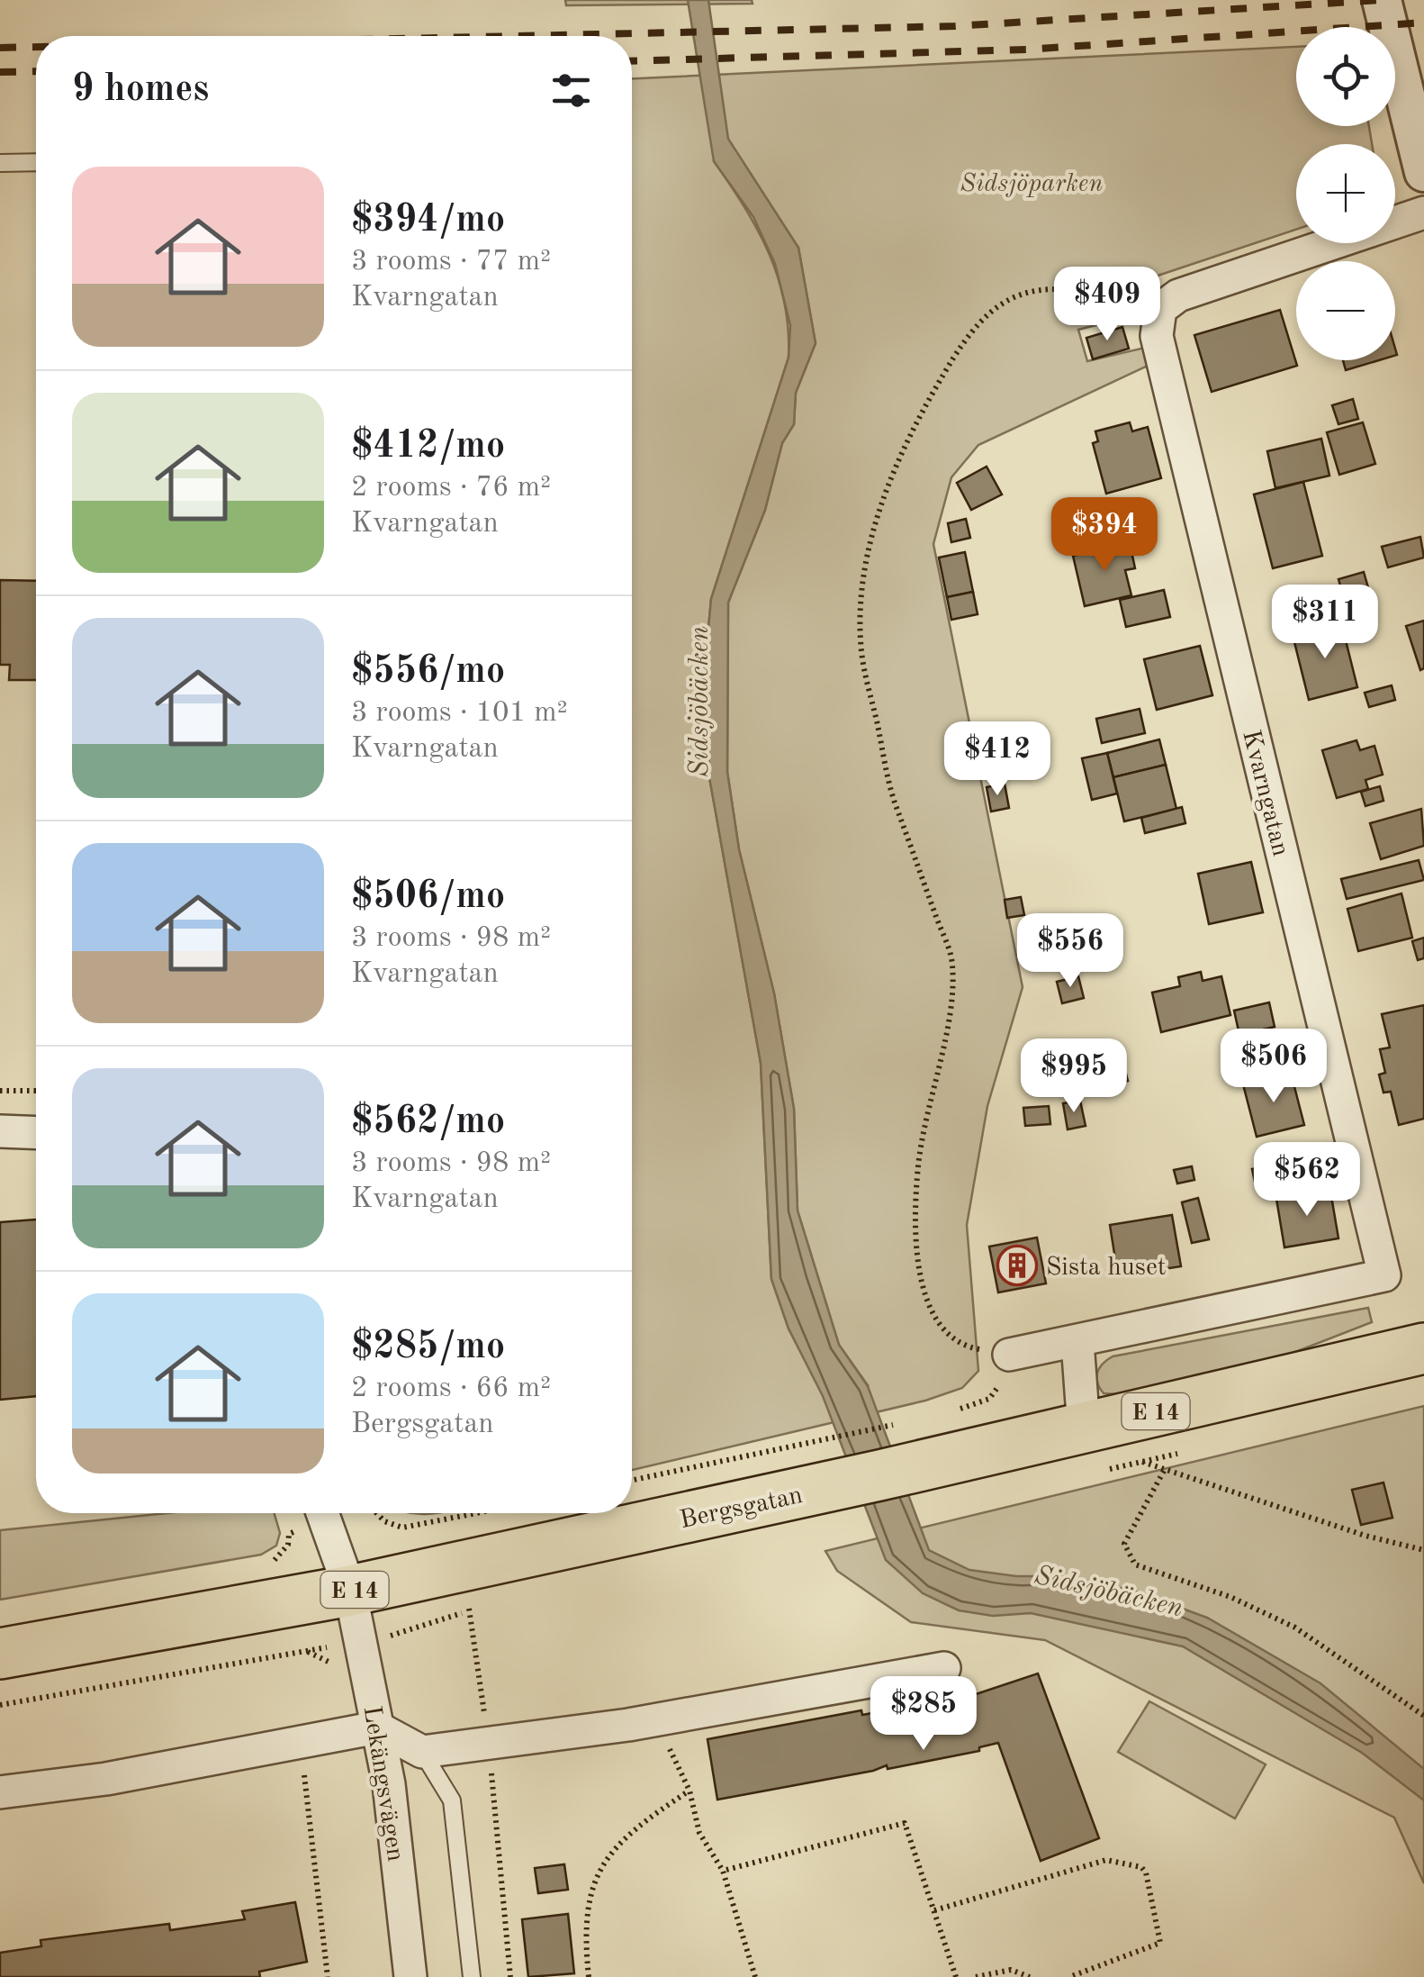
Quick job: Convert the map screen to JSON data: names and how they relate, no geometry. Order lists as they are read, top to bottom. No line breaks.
{"streets":{"highway":["E 14","Bergsgatan"],"street":["Kvarngatan","Lekängsvägen"]},"crossings":[["Bergsgatan","Lekängsvägen"]],"water":["Sidsjöbäcken"],"parks":["Sidsjöparken"],"places":{"building":["Sista huset"]},"page":{"map_buttons":["+","−"],"heading":"9 homes","list":[{"name":"$394/mo","note":"3 rooms · 77 m² · Kvarngatan"},{"name":"$412/mo","note":"2 rooms · 76 m² · Kvarngatan"},{"name":"$556/mo","note":"3 rooms · 101 m² · Kvarngatan"},{"name":"$506/mo","note":"3 rooms · 98 m² · Kvarngatan"},{"name":"$562/mo","note":"3 rooms · 98 m² · Kvarngatan"},{"name":"$285/mo","note":"2 rooms · 66 m² · Bergsgatan"}],"price":["$409","$394","$311","$412","$556","$506","$995","$562","$285"]}}
